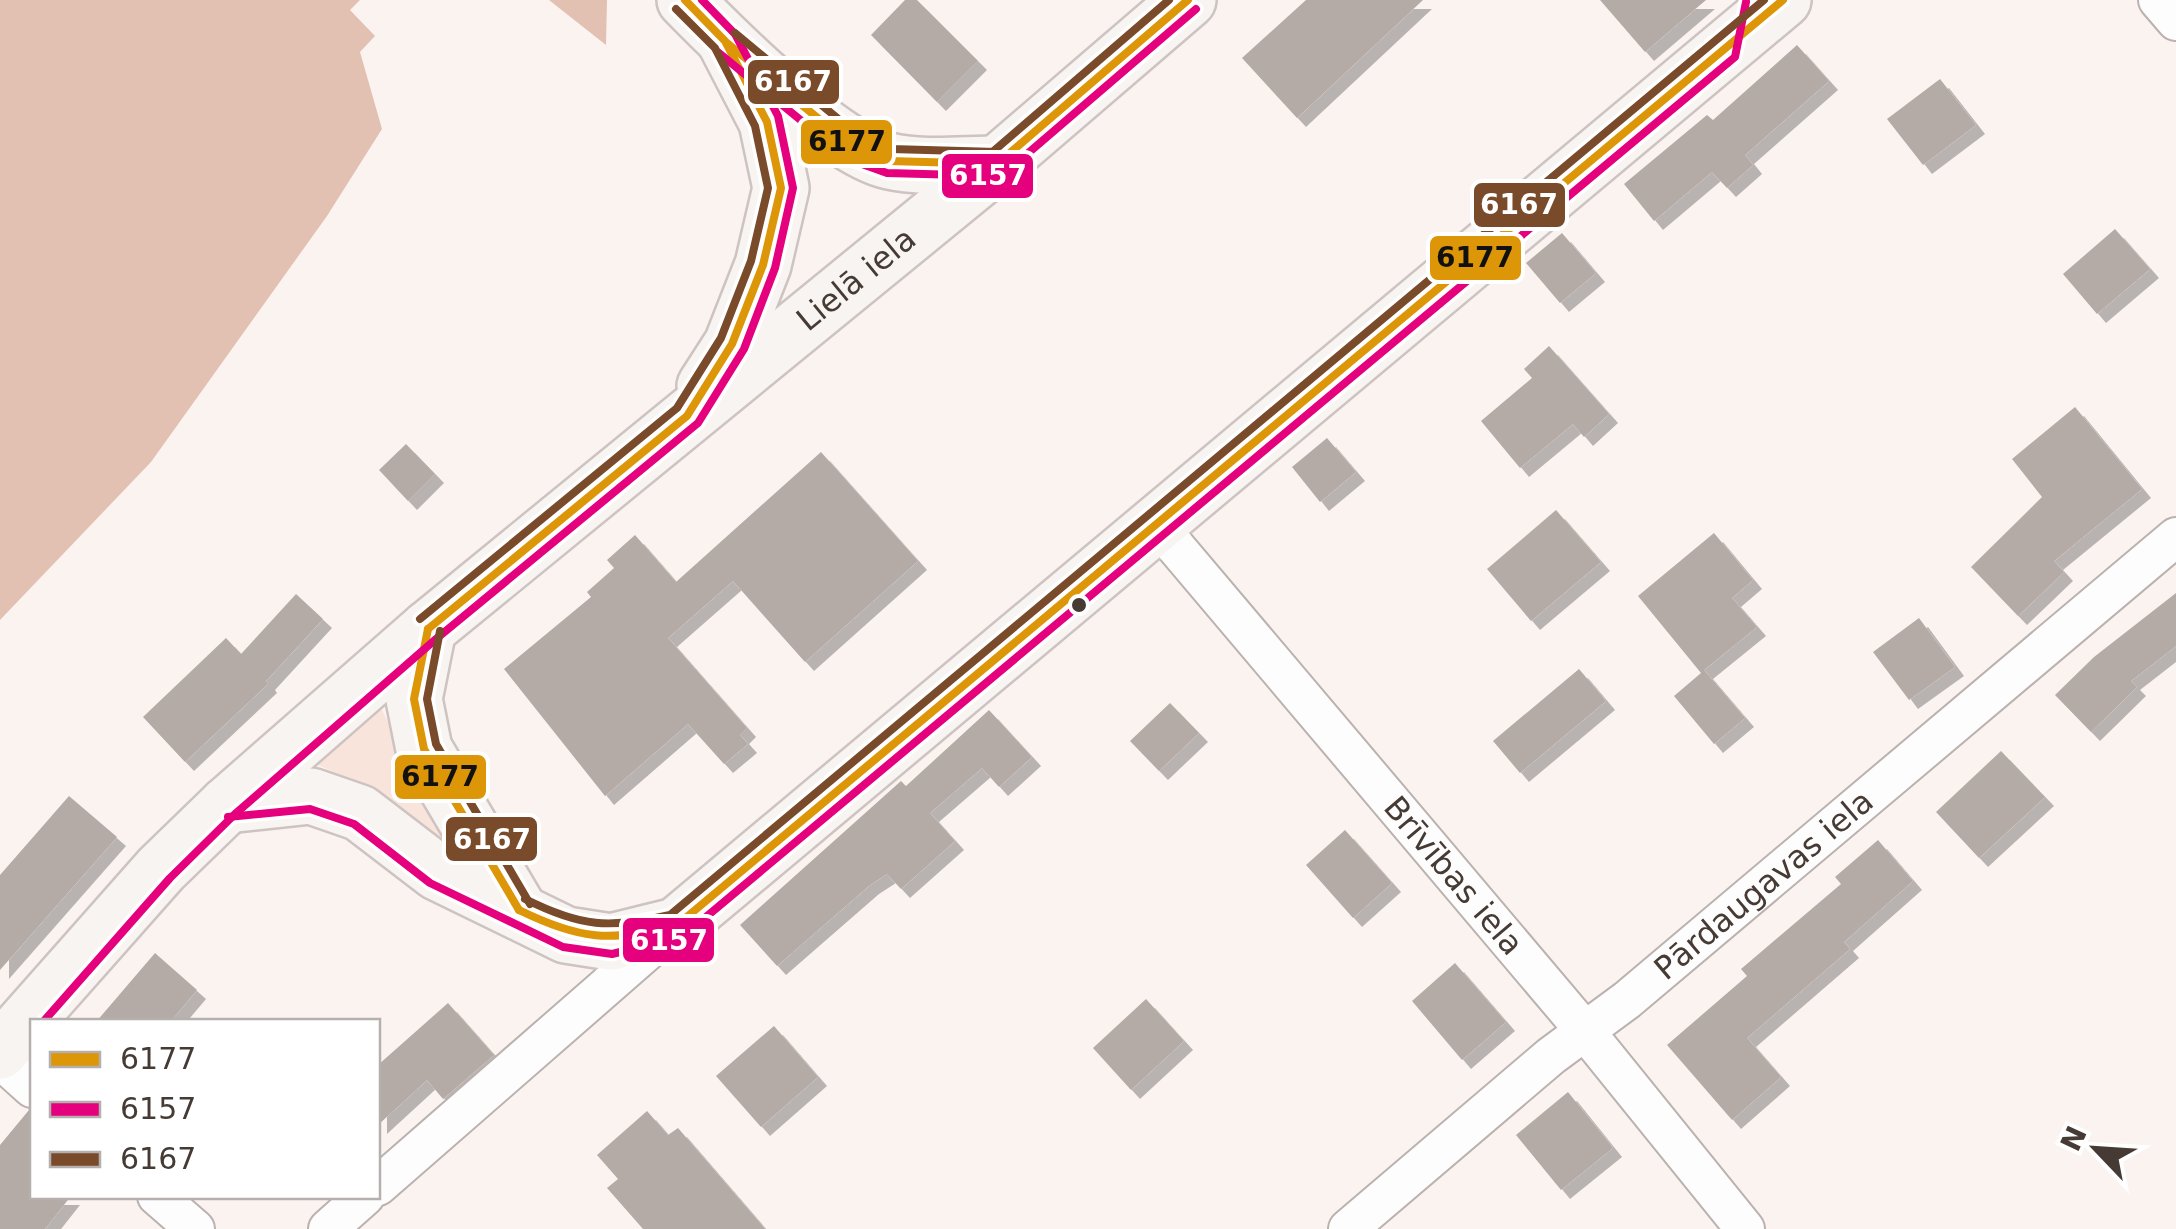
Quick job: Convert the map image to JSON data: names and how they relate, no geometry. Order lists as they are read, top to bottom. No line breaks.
{"streets":{"main road":["Lielā iela"],"street":["Brīvības iela","Pārdaugavas iela"]},"crossings":[["Brīvības iela","Pārdaugavas iela"]],"lines":["transit line 6177","transit line 6157","transit line 6167"],"legend":["6177","6157","6167"],"north":"top left"}
